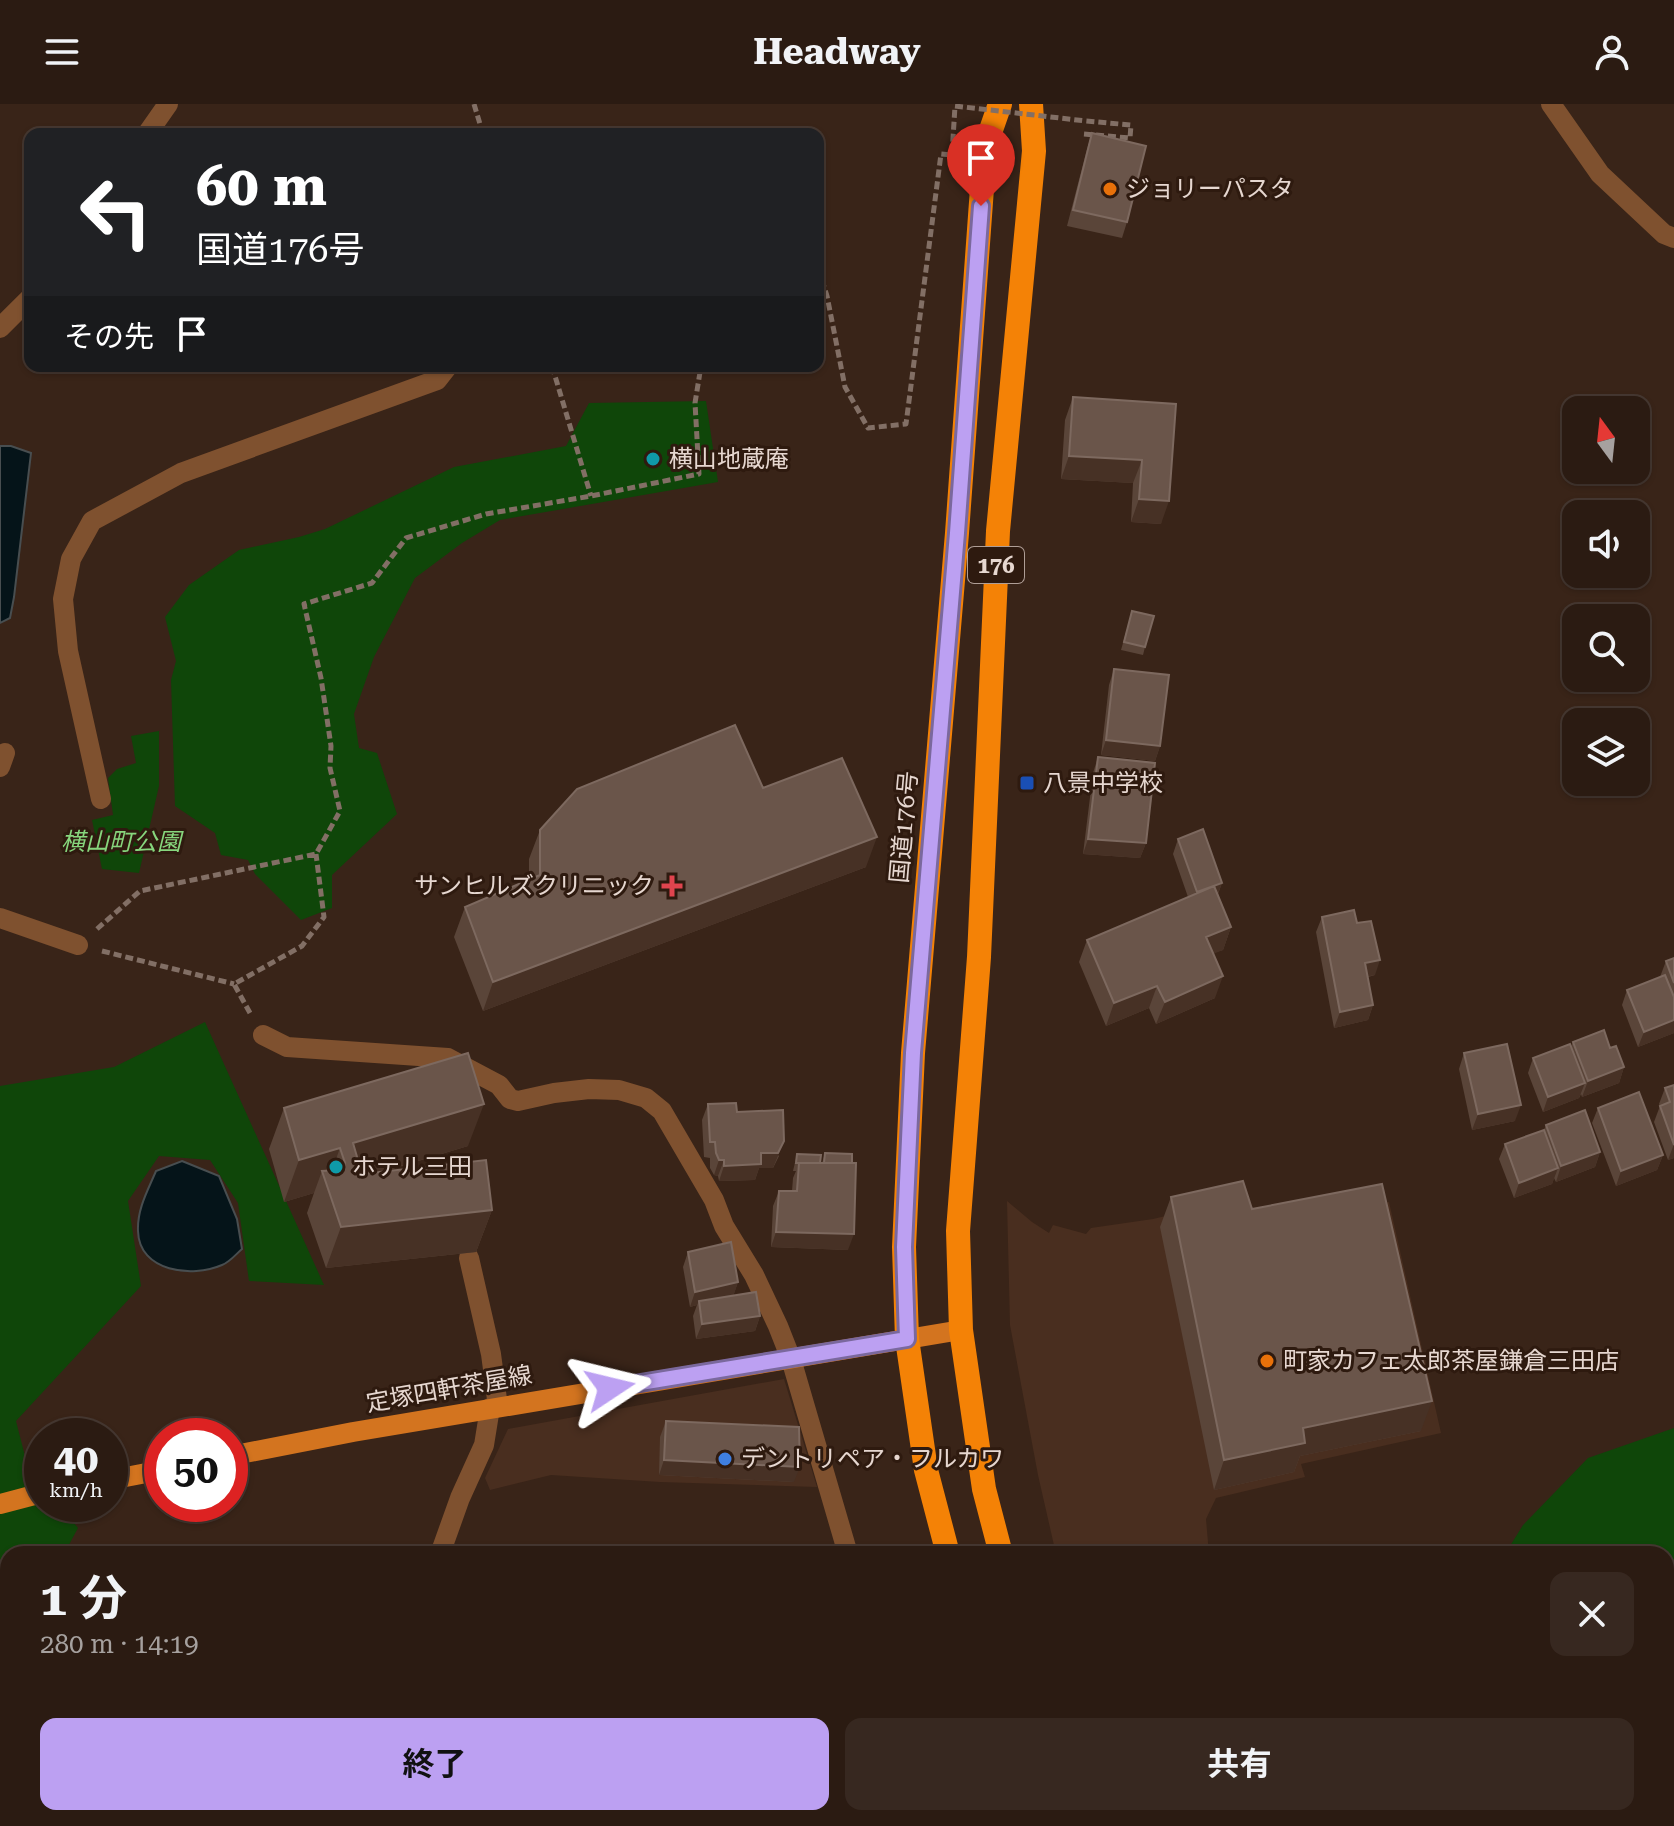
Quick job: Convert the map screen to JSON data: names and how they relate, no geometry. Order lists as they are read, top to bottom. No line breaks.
{"streets":{"highway":["176","国道176号"],"main road":["定塚四軒茶屋線"]},"crossings":[["176","定塚四軒茶屋線"],["国道176号","定塚四軒茶屋線"]],"parks":["横山町公園"],"places":{"other":["ジョリーパスタ","横山地蔵庵","ホテル三田","町家カフェ太郎茶屋鎌倉三田店","デントリペア・フルカワ"],"transit":["八景中学校"],"health":["サンヒルズクリニック"]},"north":"top","page":{"header":"Headway","turn":["60 m","国道176号"],"then":"その先","speed":"40 km/h","limit":"50","heading":["1 分","280 m · 14:19"],"buttons":["終了","共有"]}}
